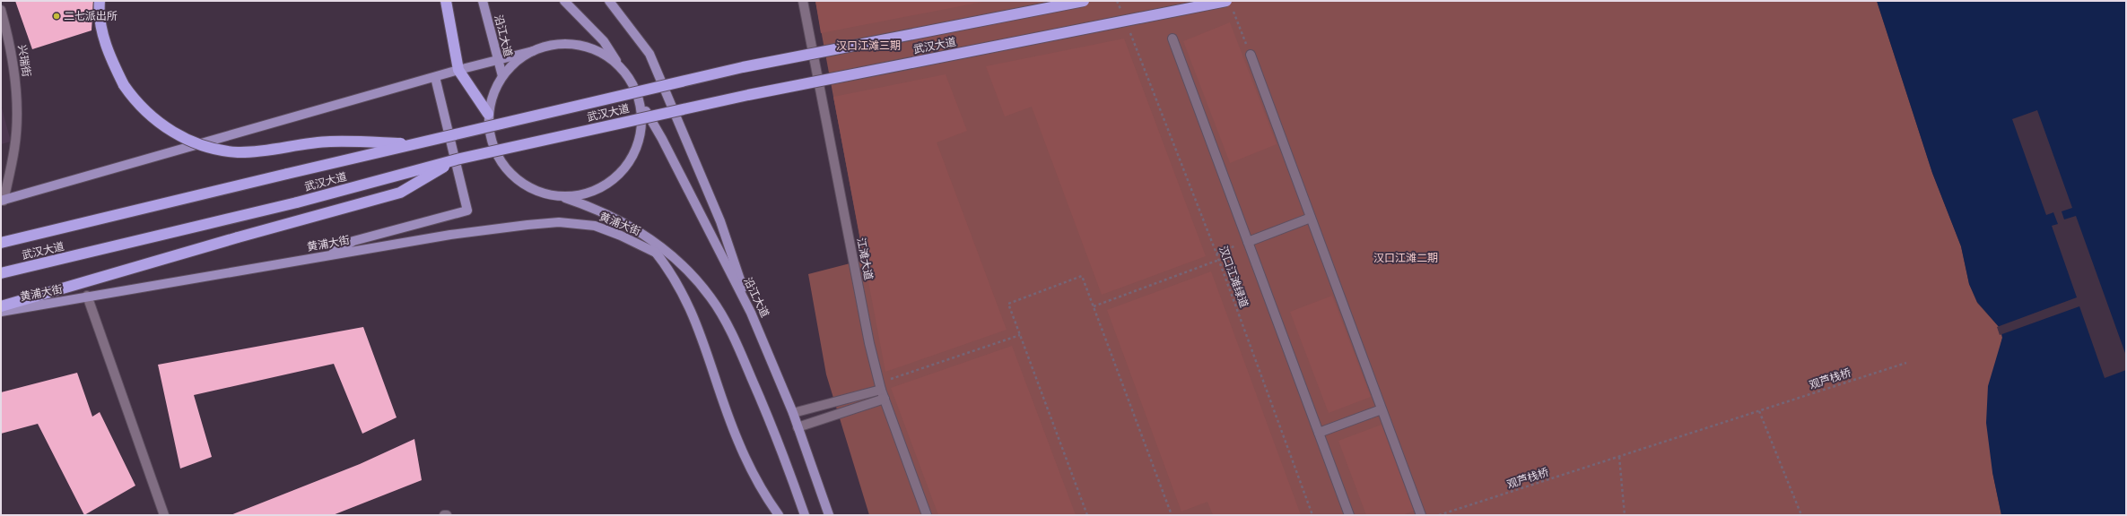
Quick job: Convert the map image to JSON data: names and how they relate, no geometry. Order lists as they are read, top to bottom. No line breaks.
{"streets":{"highway":["武汉大道"],"main road":["沿江大道","黄浦大街"],"street":["兴瑞街","江滩大道"],"path":["汉口江滩绿道","观芦栈桥"]},"parks":["汉口江滩三期","汉口江滩二期"],"places":["二七派出所"]}
